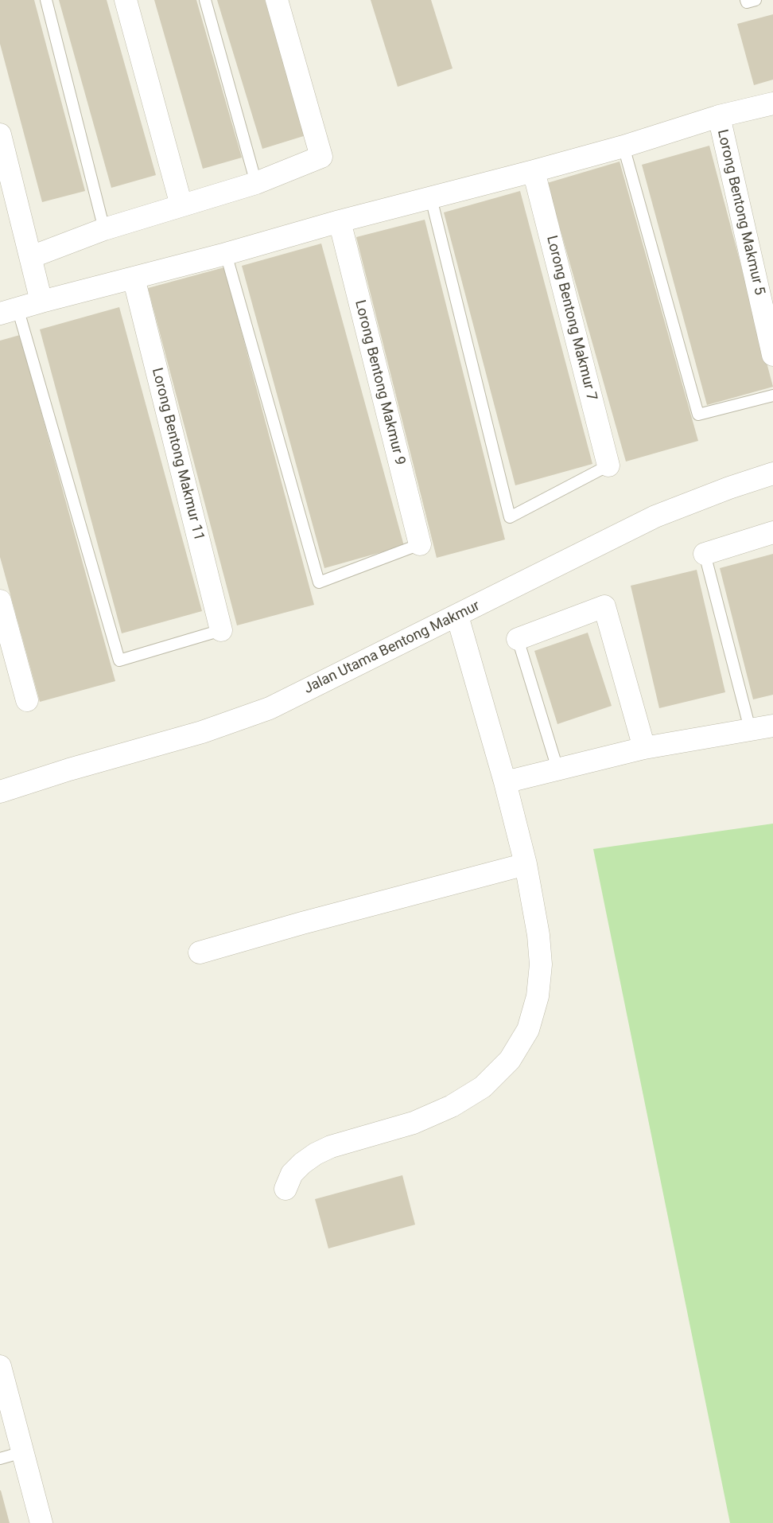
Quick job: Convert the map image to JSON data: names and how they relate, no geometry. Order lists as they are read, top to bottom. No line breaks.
{"streets":{"street":["Lorong Bentong Makmur 5","Lorong Bentong Makmur 7","Lorong Bentong Makmur 9","Lorong Bentong Makmur 11","Jalan Utama Bentong Makmur"]}}
